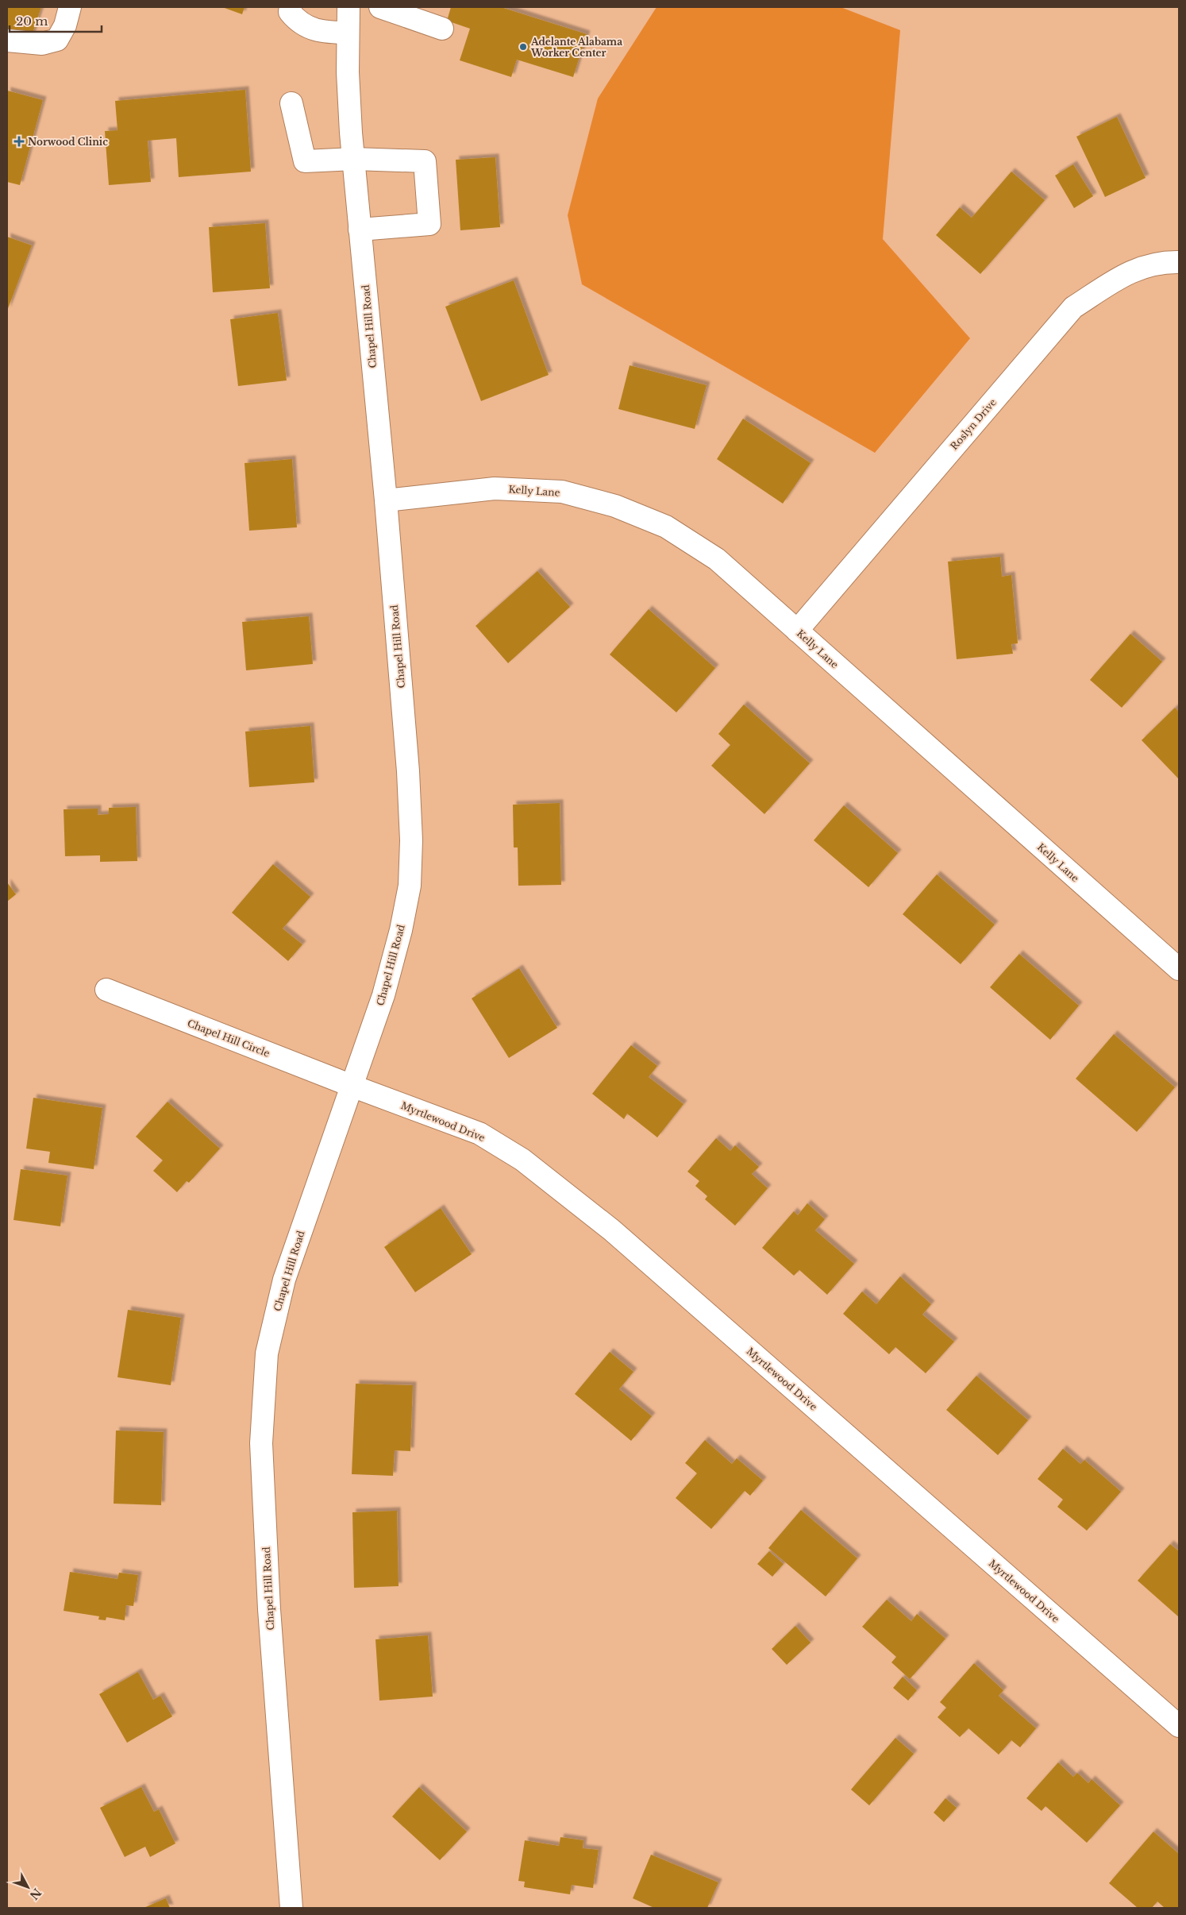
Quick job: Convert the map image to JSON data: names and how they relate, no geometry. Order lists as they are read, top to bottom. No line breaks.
{"streets":{"street":["Chapel Hill Road","Roslyn Drive","Kelly Lane","Chapel Hill Circle","Myrtlewood Drive"]},"crossings":[["Chapel Hill Road","Kelly Lane"],["Chapel Hill Road","Chapel Hill Circle"],["Chapel Hill Road","Myrtlewood Drive"],["Roslyn Drive","Kelly Lane"],["Chapel Hill Circle","Myrtlewood Drive"]],"places":{"other":["Adelante Alabama Worker Center"],"health":["Norwood Clinic"]},"scale_bar":"20 m","north":"bottom right"}
